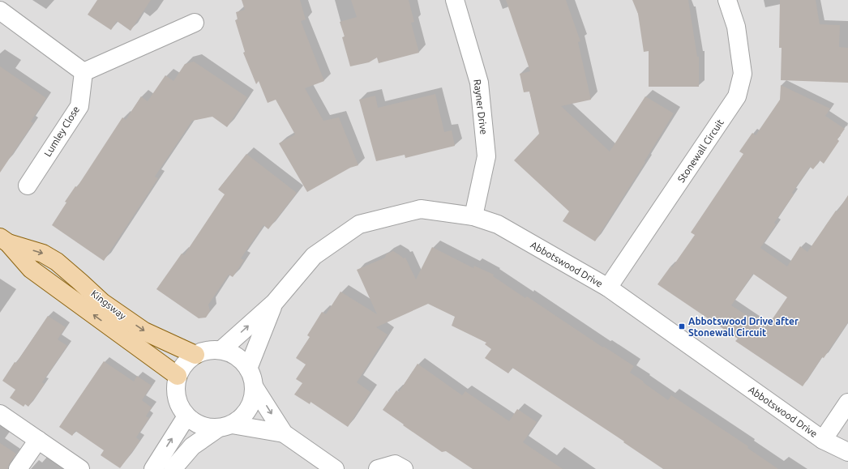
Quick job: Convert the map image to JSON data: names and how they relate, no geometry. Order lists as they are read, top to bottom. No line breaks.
{"streets":{"main road":["Kingsway"],"street":["Rayner Drive","Lumley Close","Stonewall Circuit","Abbotswood Drive"]},"crossings":[["Rayner Drive","Abbotswood Drive"],["Stonewall Circuit","Abbotswood Drive"],["Abbotswood Drive","Kingsway"]],"places":{"transit":["Abbotswood Drive after Stonewall Circuit"]}}
